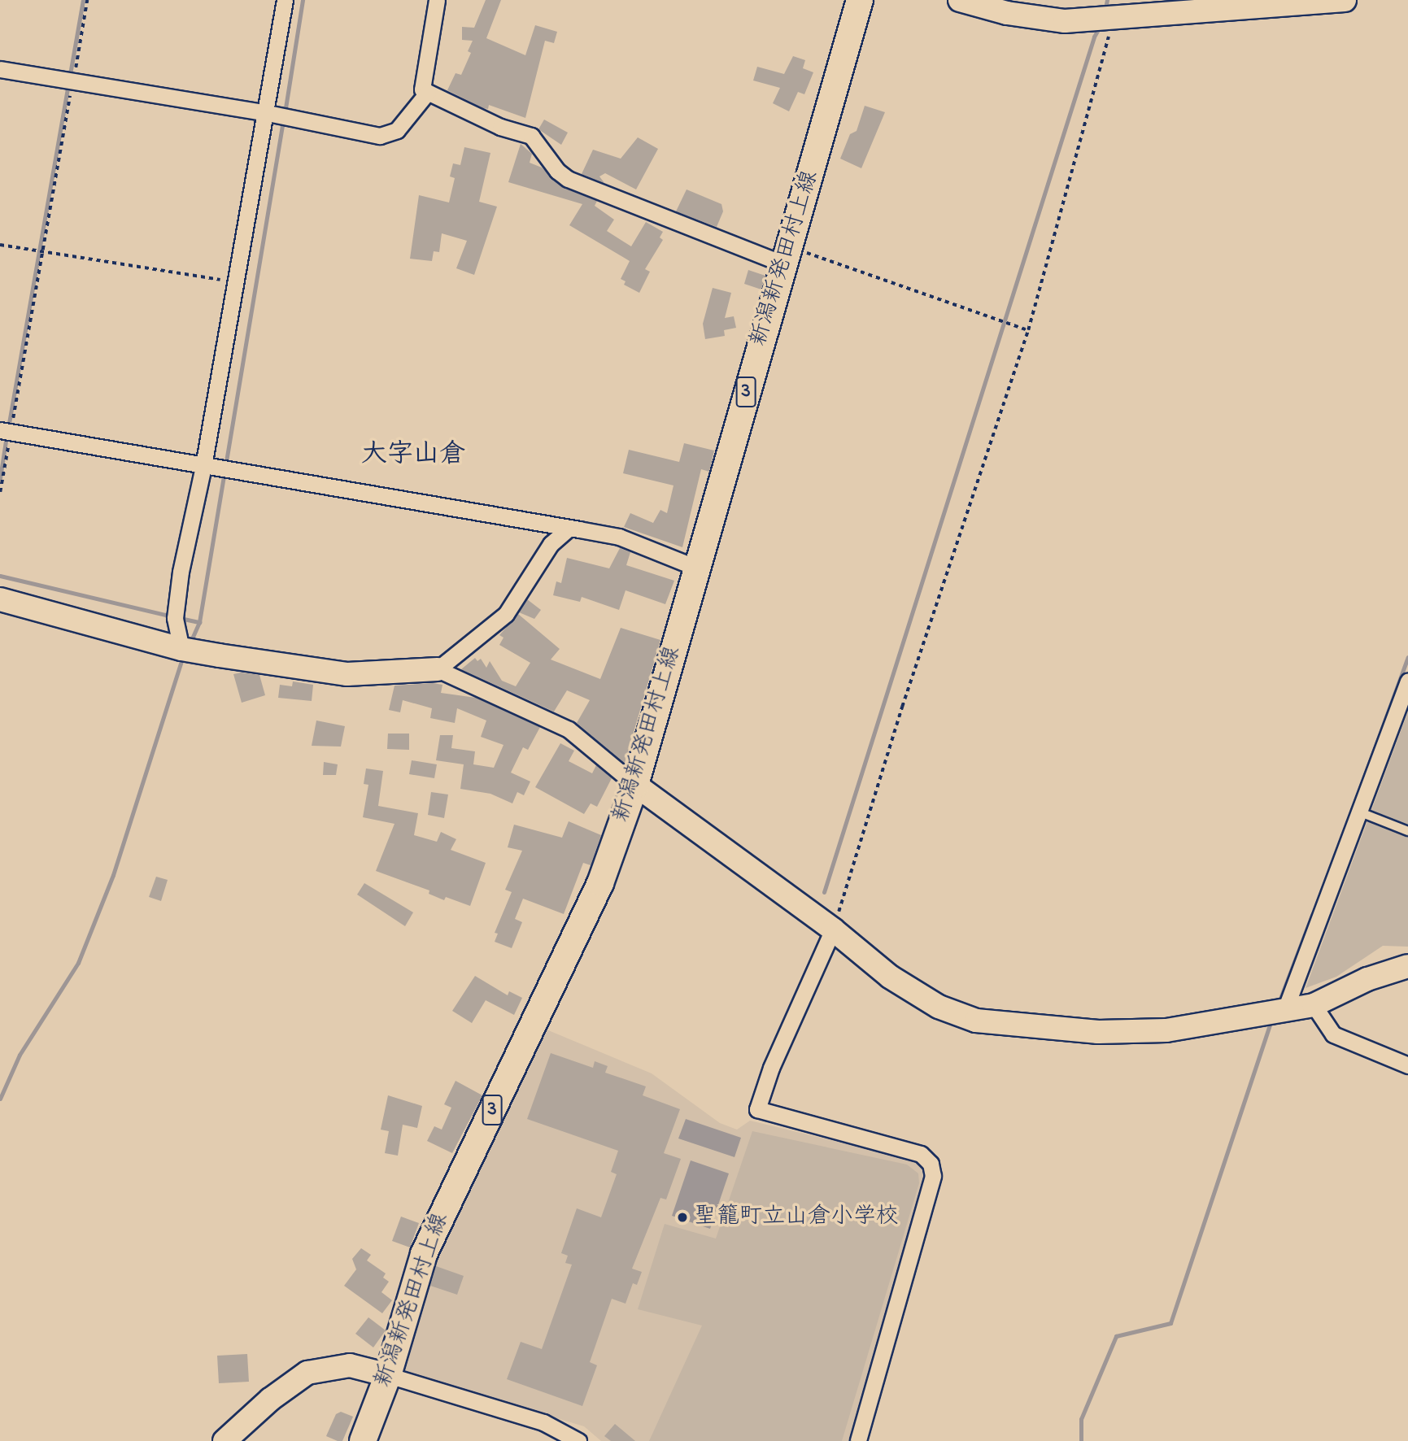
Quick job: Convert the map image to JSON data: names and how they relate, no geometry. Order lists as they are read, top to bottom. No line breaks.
{"streets":{"main road":["新潟新発田村上線","3"]},"districts":["大字山倉"],"places":["聖籠町立山倉小学校"]}
